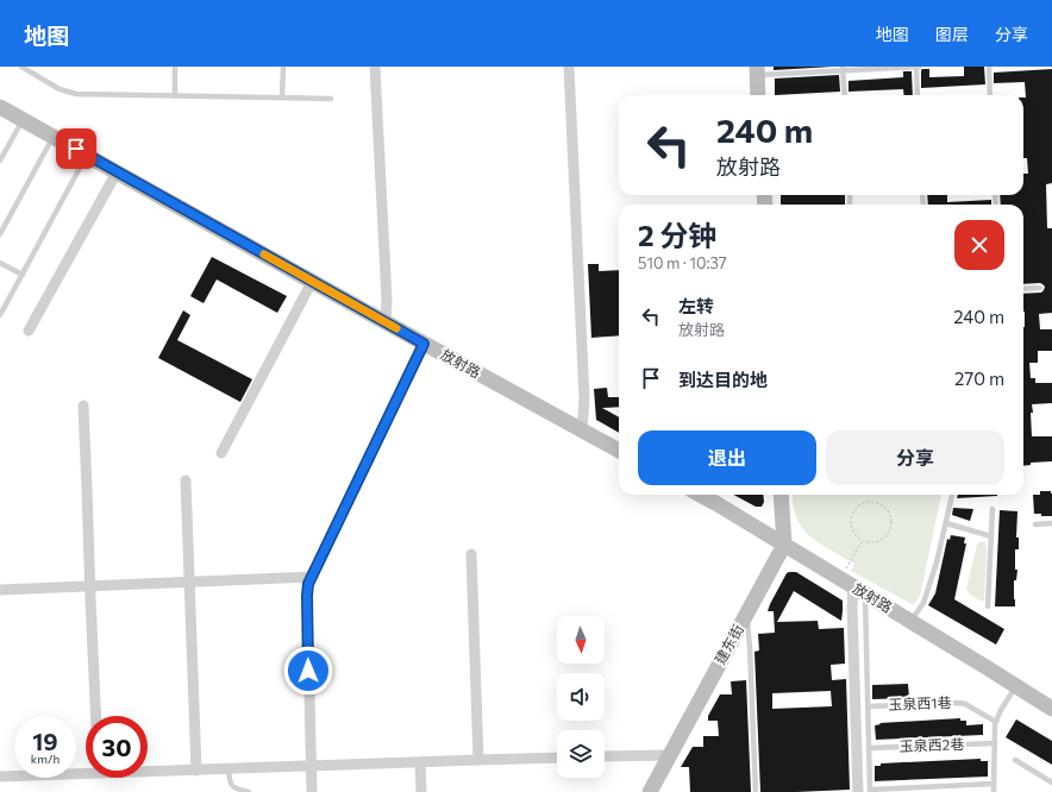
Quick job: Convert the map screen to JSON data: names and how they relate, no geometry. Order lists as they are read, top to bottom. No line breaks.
{"streets":{"street":["放射路","建东街"],"lane":["玉泉西1巷","玉泉西2巷"]},"crossings":[["放射路","建东街"]],"north":"bottom","page":{"header":"地图","nav":["地图","图层","分享"],"turn":["240 m","放射路"],"heading":["2 分钟","510 m · 10:37"],"list":[{"name":"左转","note":"放射路","value":"240 m"},{"name":"到达目的地","value":"270 m"}],"buttons":["退出","分享"],"speed":"19 km/h","limit":"30"}}
